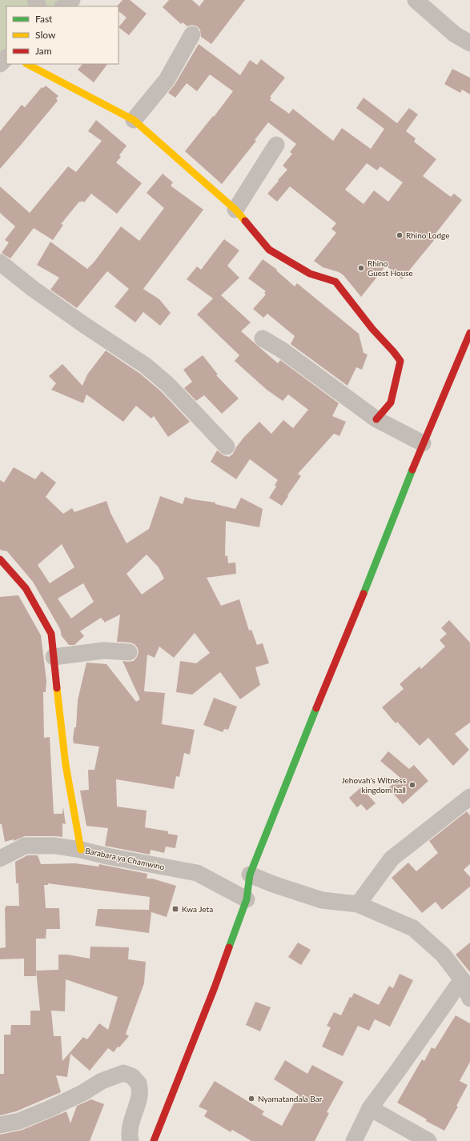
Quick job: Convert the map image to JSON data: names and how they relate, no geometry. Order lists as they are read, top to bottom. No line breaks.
{"streets":{"street":["Barabara ya Chamwino"]},"places":{"other":["Rhino Lodge","Rhino Guest House","Jehovah's Witness kingdom hall","Nyamatandala Bar"],"transit":["Kwa Jeta"]},"legend":["Fast","Slow","Jam"]}
